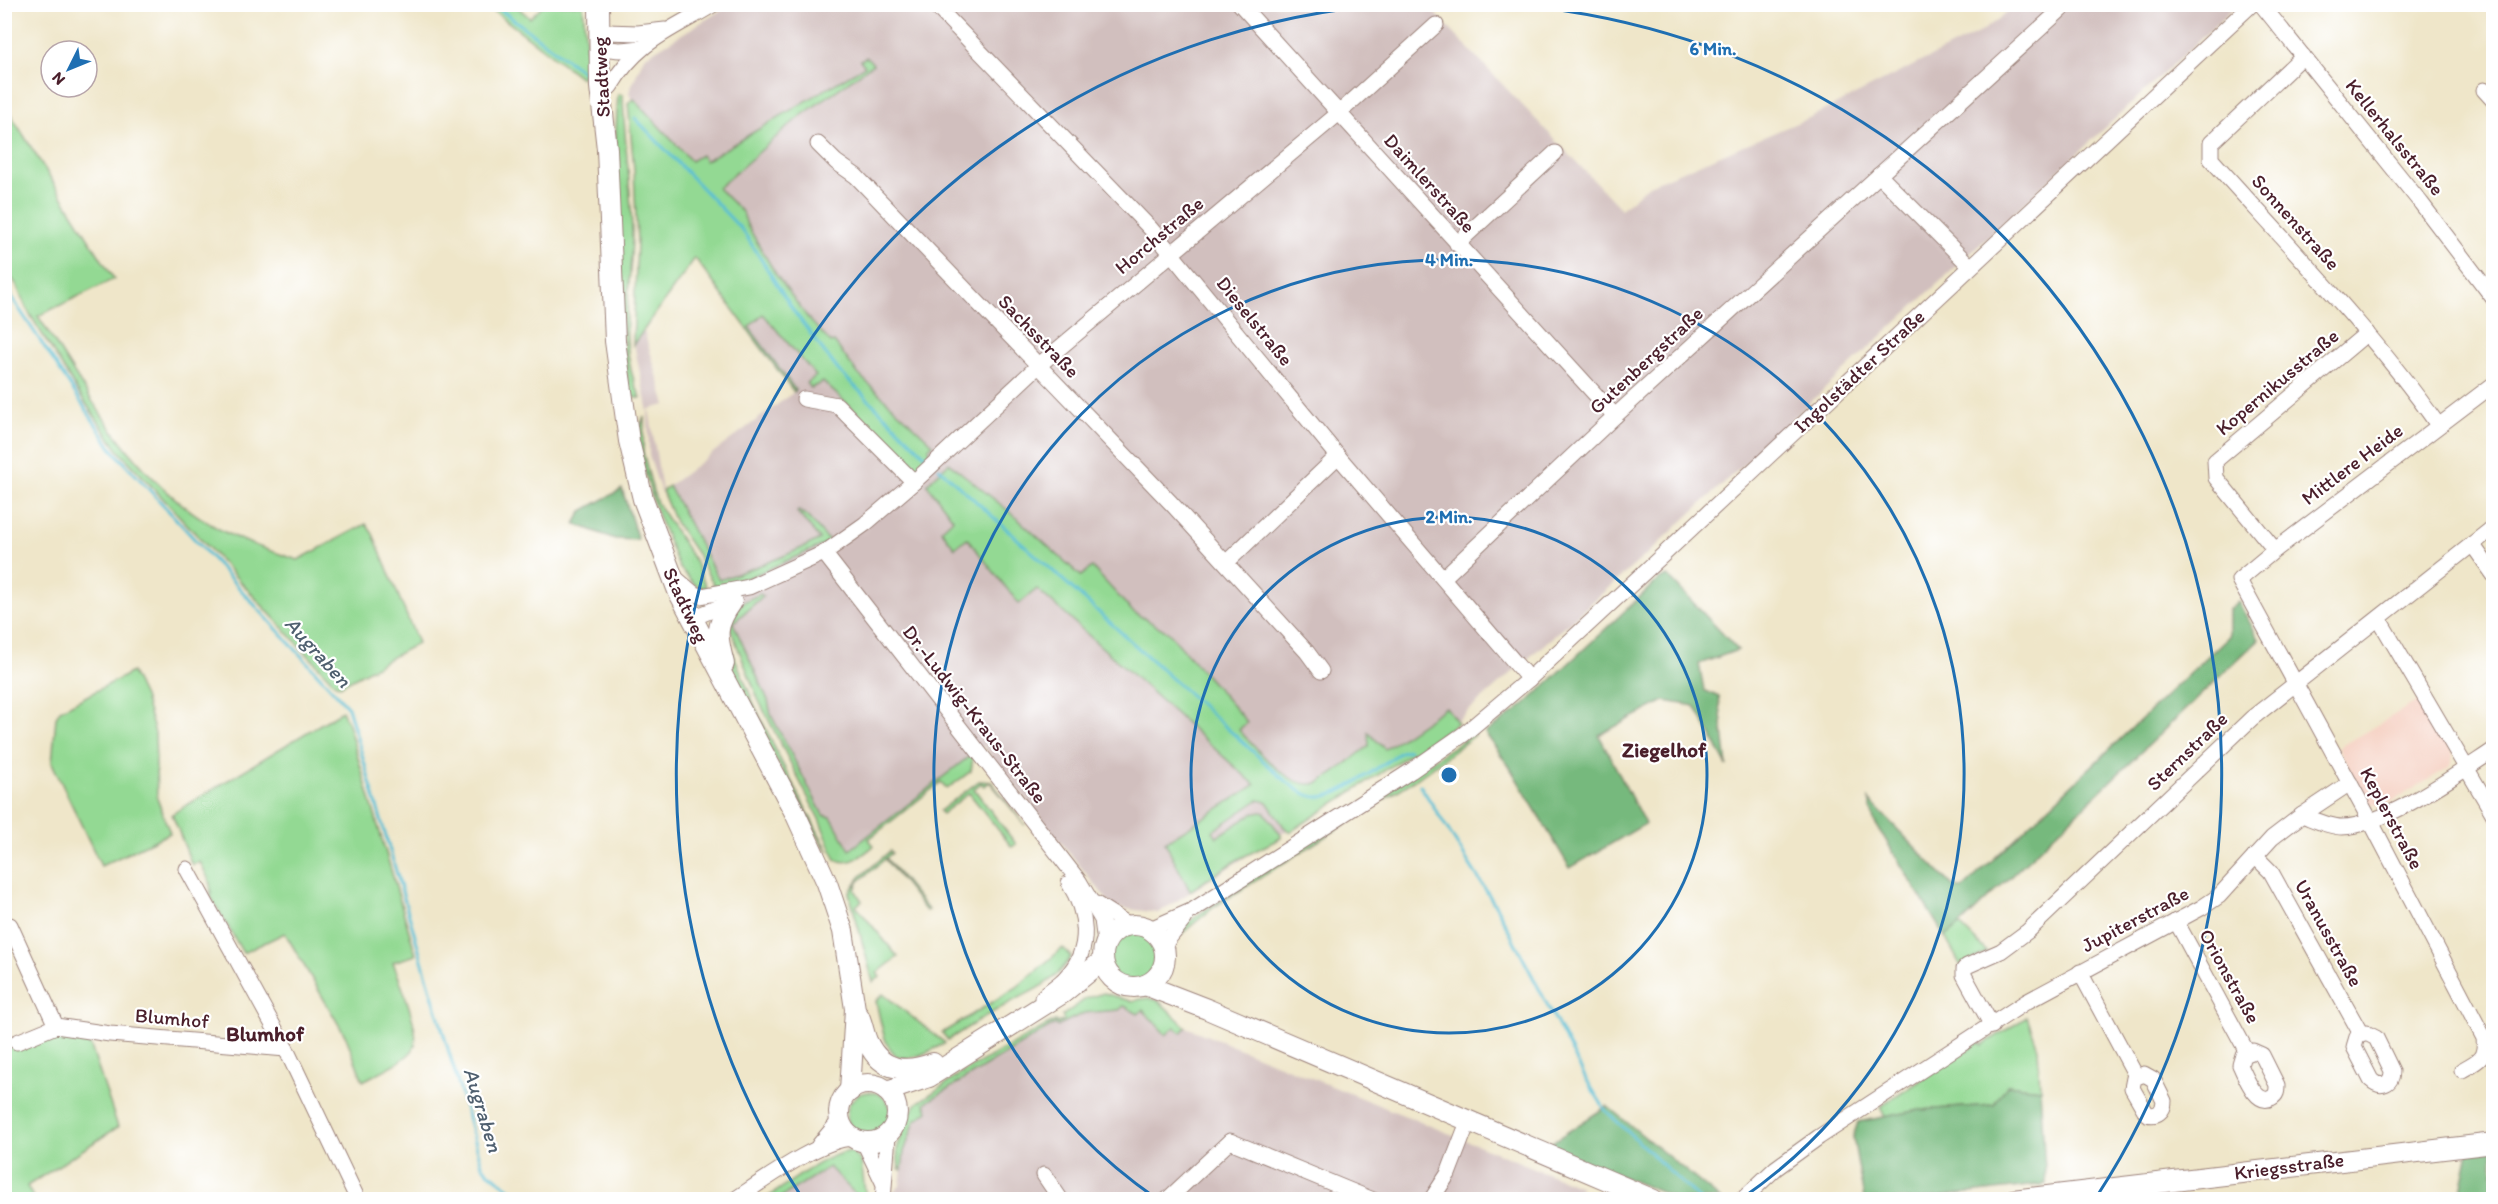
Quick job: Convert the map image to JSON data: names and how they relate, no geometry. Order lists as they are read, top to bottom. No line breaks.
{"streets":{"main road":["Stadtweg","Kriegsstraße"],"street":["Kellerhalsstraße","Daimlerstraße","Sonnenstraße","Horchstraße","Dieselstraße","Sachsstraße","Gutenbergstraße","Ingolstädter Straße","Kopernikusstraße","Mittlere Heide","Dr.-Ludwig-Kraus-Straße","Sternstraße","Keplerstraße","Jupiterstraße","Uranusstraße","Orionstraße","Blumhof"]},"crossings":[["Stadtweg","Horchstraße"],["Kellerhalsstraße","Sonnenstraße"],["Daimlerstraße","Horchstraße"],["Daimlerstraße","Gutenbergstraße"],["Sonnenstraße","Kopernikusstraße"],["Sonnenstraße","Mittlere Heide"],["Horchstraße","Dieselstraße"],["Horchstraße","Sachsstraße"],["Horchstraße","Dr.-Ludwig-Kraus-Straße"],["Dieselstraße","Gutenbergstraße"],["Dieselstraße","Ingolstädter Straße"],["Kopernikusstraße","Mittlere Heide"],["Mittlere Heide","Keplerstraße"],["Sternstraße","Keplerstraße"],["Sternstraße","Jupiterstraße"],["Keplerstraße","Jupiterstraße"],["Jupiterstraße","Uranusstraße"],["Jupiterstraße","Orionstraße"]],"districts":["Ziegelhof","Blumhof"],"water":["Augraben"],"north":"bottom left","rings":["6 Min.","4 Min.","2 Min."]}
